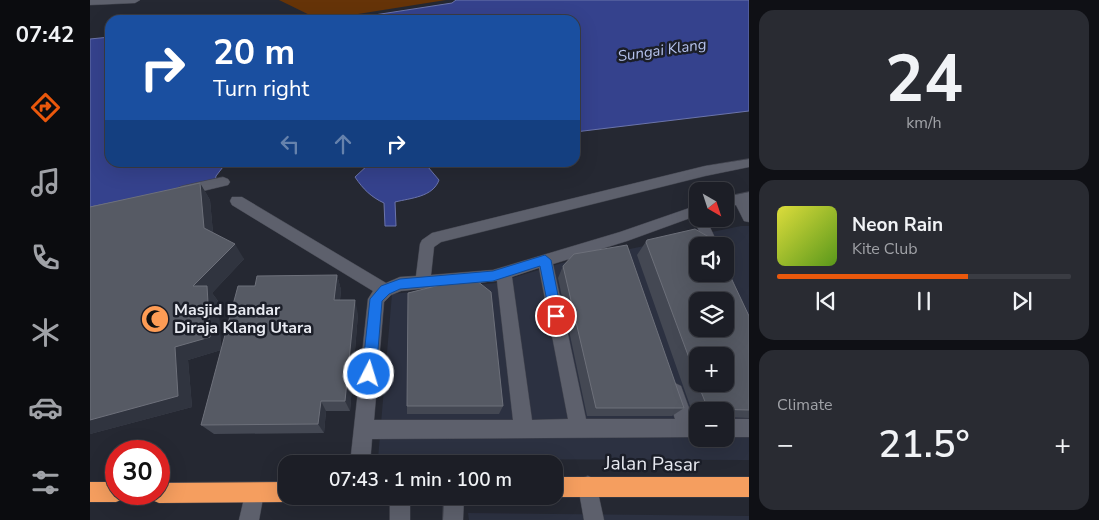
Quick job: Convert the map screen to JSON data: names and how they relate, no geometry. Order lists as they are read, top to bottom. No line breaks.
{"streets":{"highway":["Jalan Pasar"]},"water":["Sungai Klang"],"places":{"mosque":["Masjid Bandar Diraja Klang Utara"]},"north":"bottom right","page":{"tabs":"07:42","tile":[["24","km/h"],"Climate"],"turn":["20 m","Turn right"],"map_buttons":["+","−"],"song":["Neon Rain","Kite Club"],"heat":["−","21.5°","+"],"limit":"30","trip":"07:43 · 1 min · 100 m"}}
